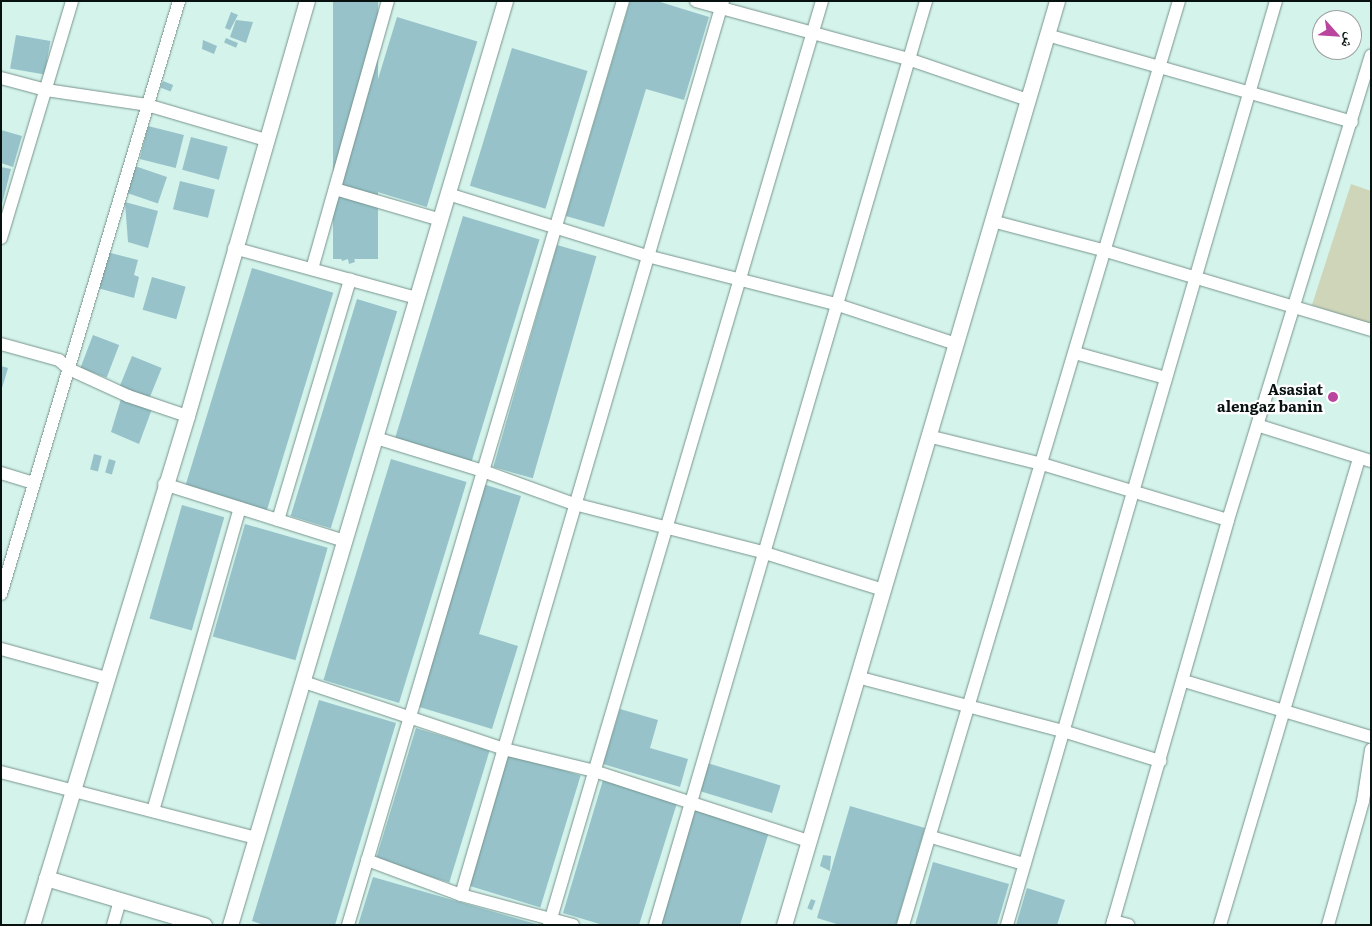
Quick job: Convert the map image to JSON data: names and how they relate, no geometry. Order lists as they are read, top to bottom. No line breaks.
{"places":["Asasiat alengaz banin"],"north":"bottom right"}
